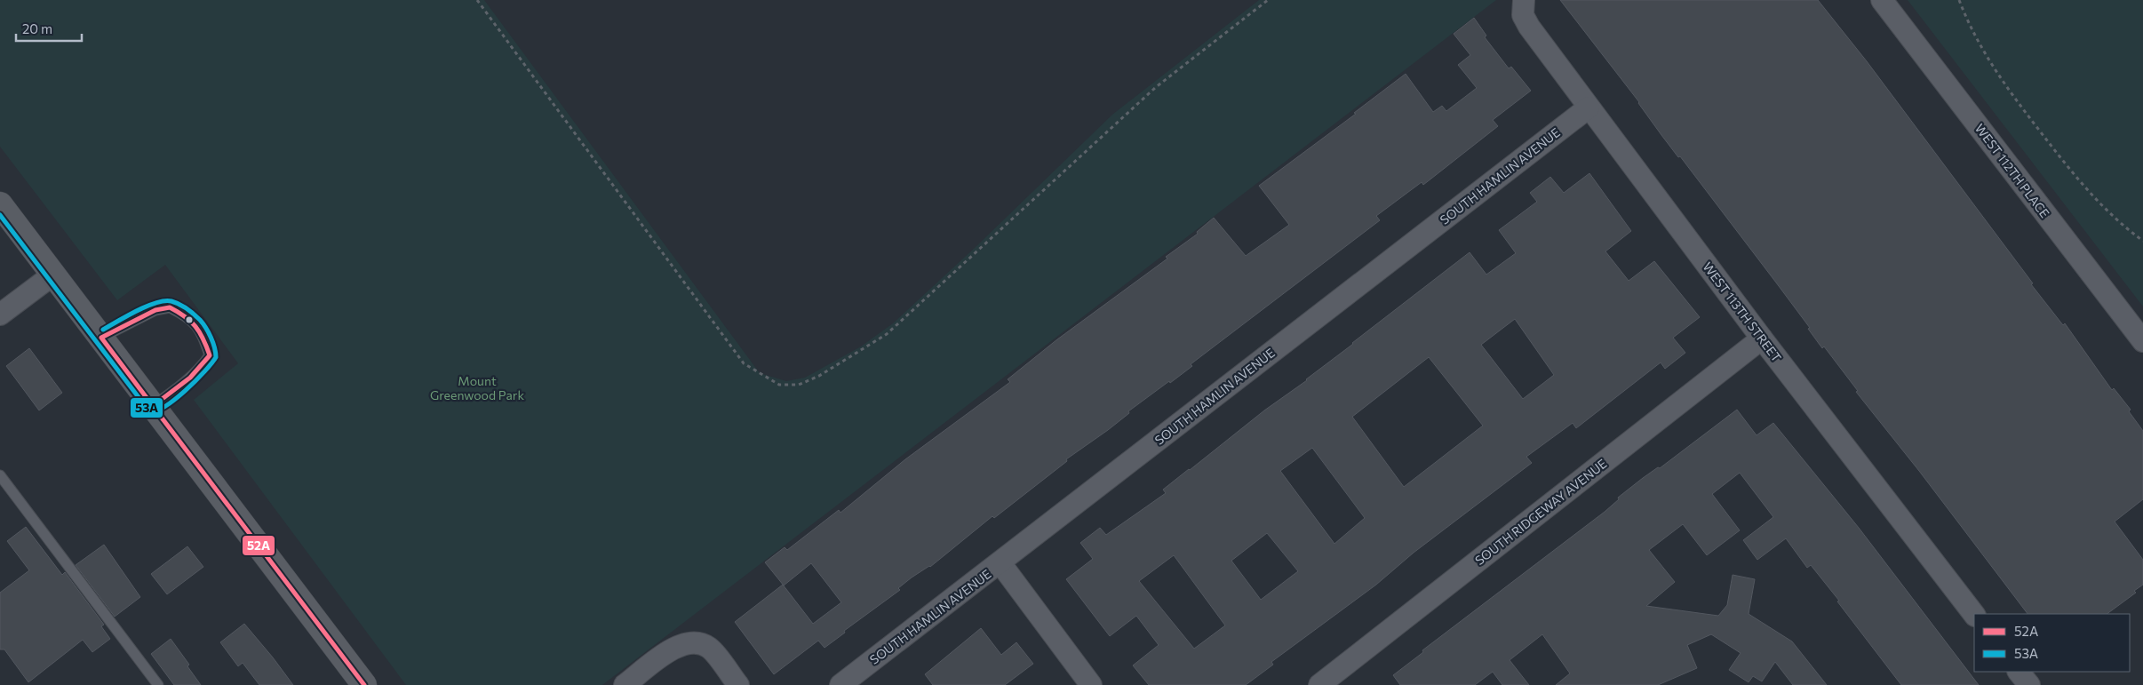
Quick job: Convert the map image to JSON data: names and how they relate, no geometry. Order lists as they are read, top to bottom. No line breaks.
{"streets":{"street":["WEST 112TH PLACE","SOUTH HAMLIN AVENUE","WEST 113TH STREET","SOUTH RIDGEWAY AVENUE"]},"crossings":[["SOUTH HAMLIN AVENUE","WEST 113TH STREET"],["WEST 113TH STREET","SOUTH RIDGEWAY AVENUE"]],"parks":["Mount Greenwood Park"],"lines":["transit line 53A","transit line 52A"],"legend":["52A","53A"],"scale_bar":"20 m"}
